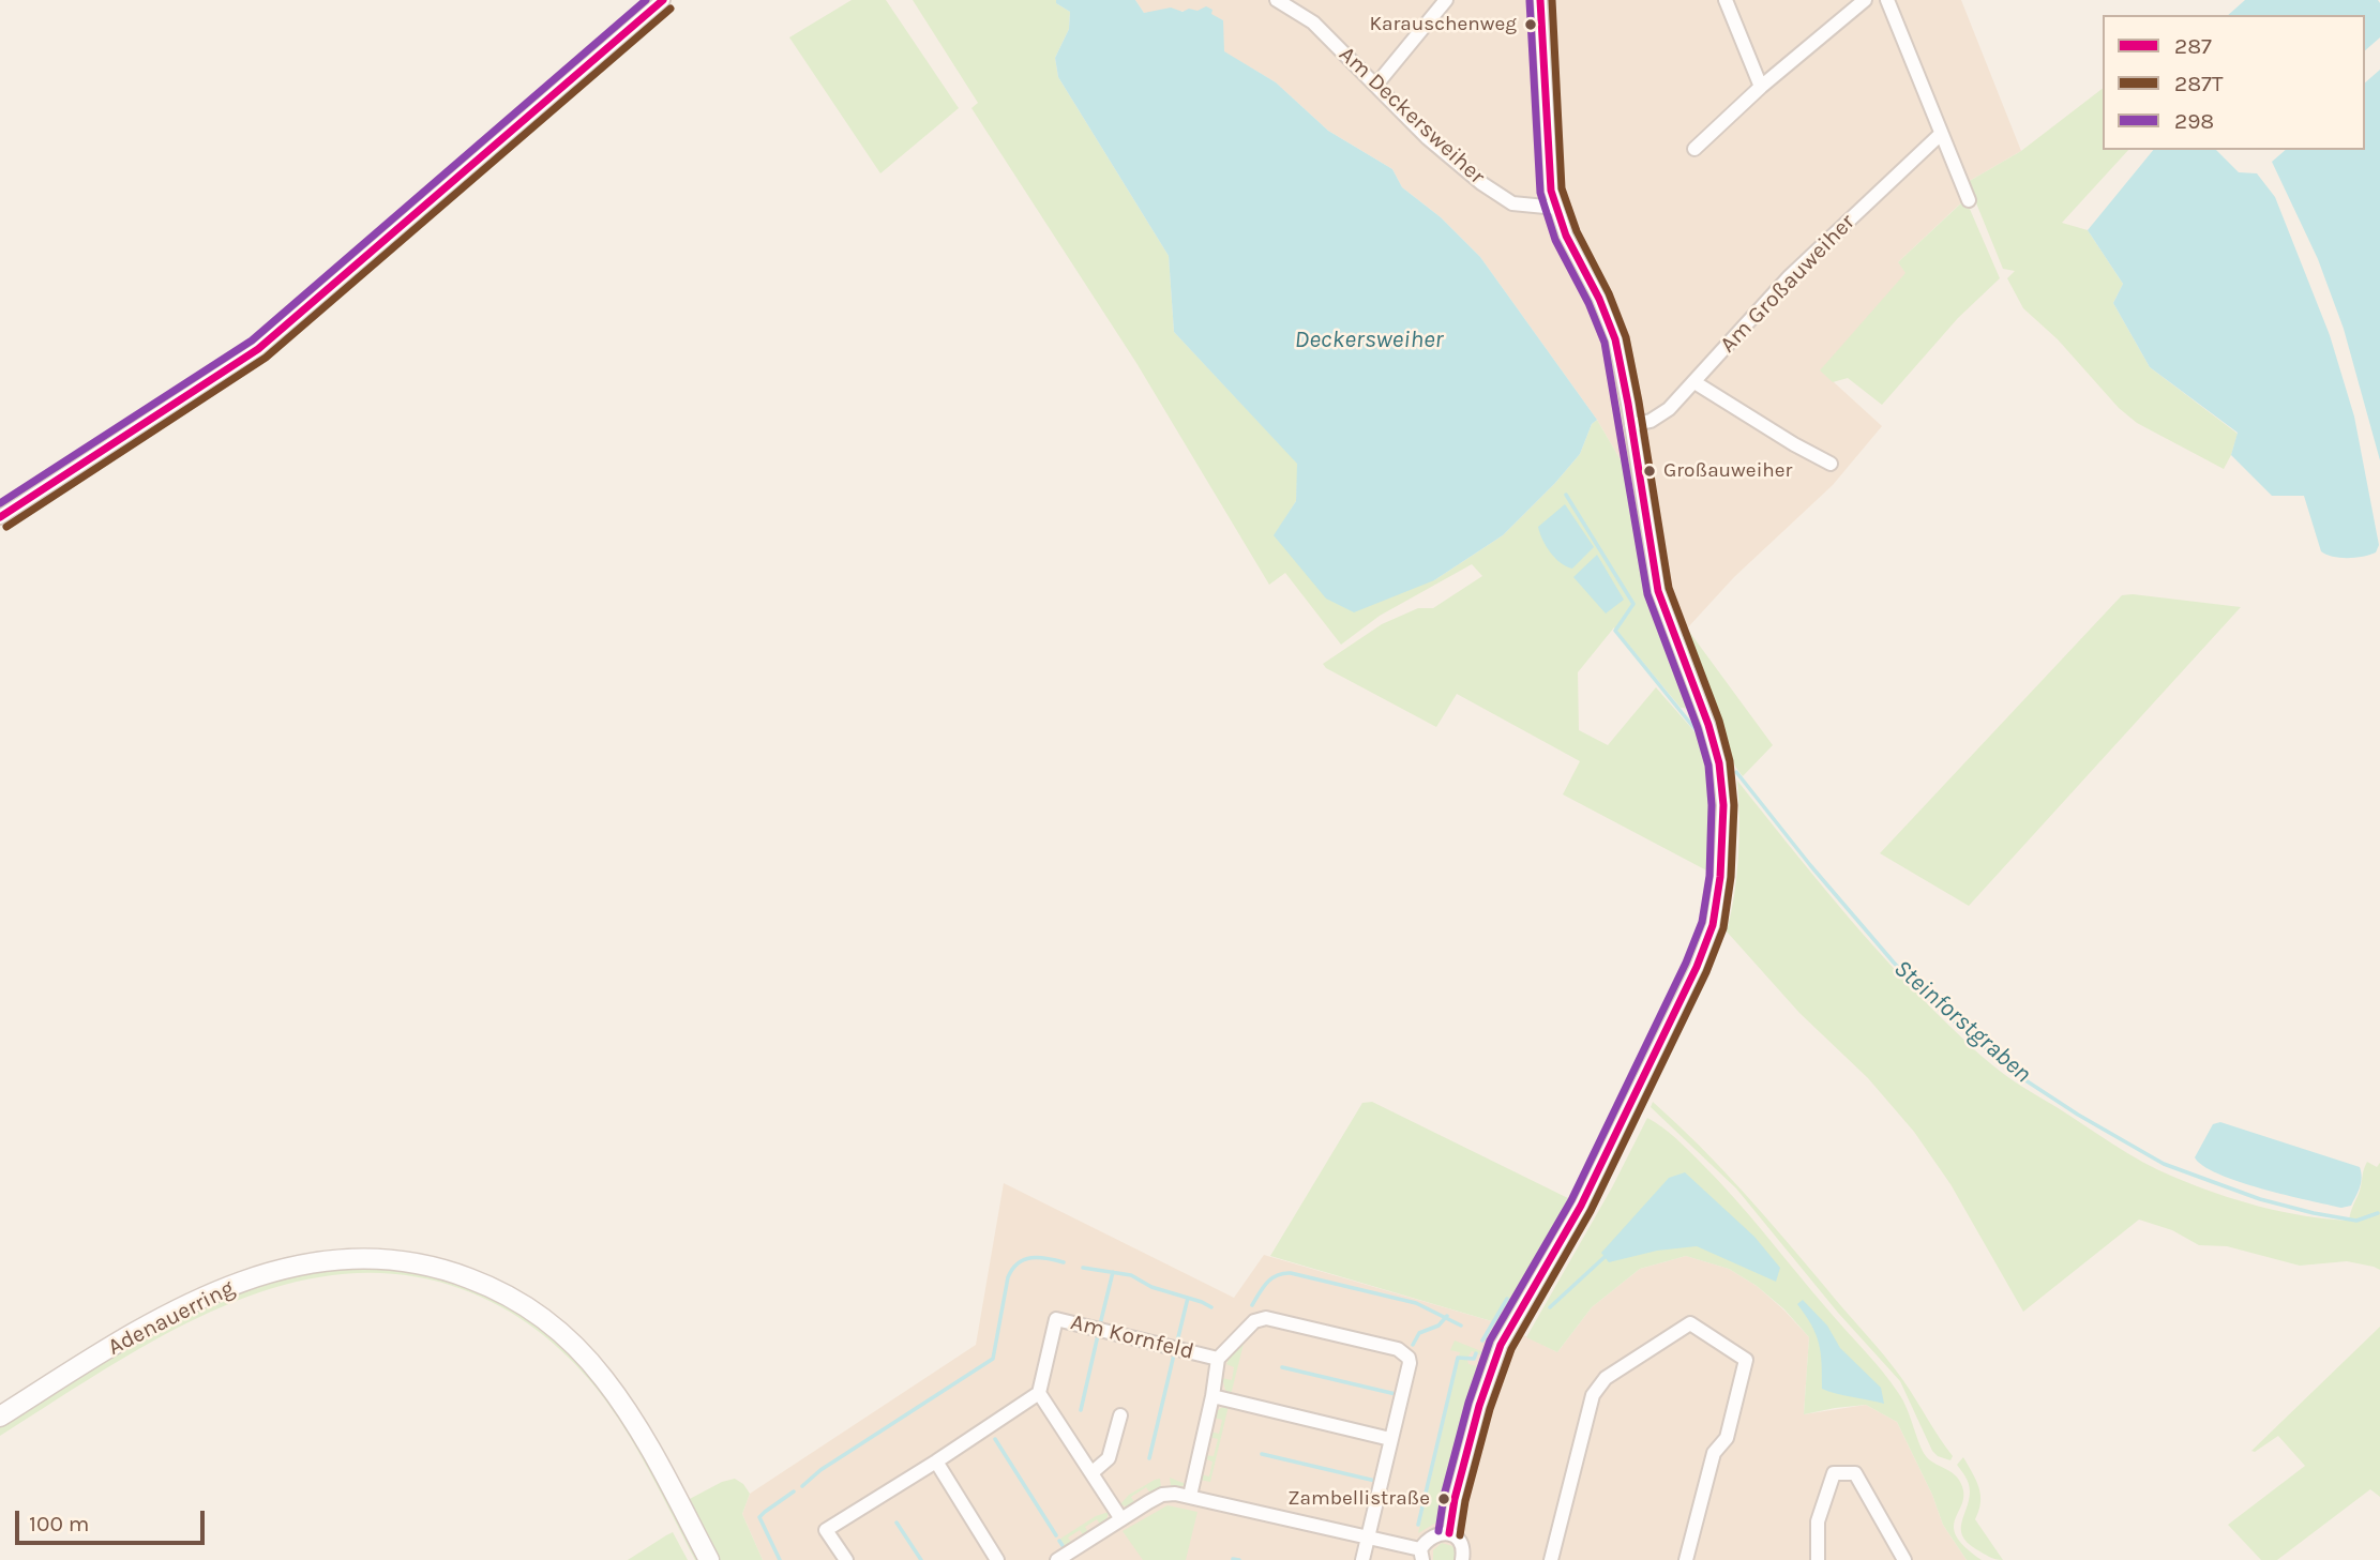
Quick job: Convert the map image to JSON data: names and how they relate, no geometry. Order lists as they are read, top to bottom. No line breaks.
{"streets":{"main road":["Adenauerring"],"street":["Am Deckersweiher","Am Großauweiher","Am Kornfeld"]},"water":["Deckersweiher","Steinforstgraben"],"places":["Karauschenweg","Großauweiher","Zambellistraße"],"lines":["transit line 287","transit line 287T","transit line 298"],"legend":["287","287T","298"],"scale_bar":"100 m"}
